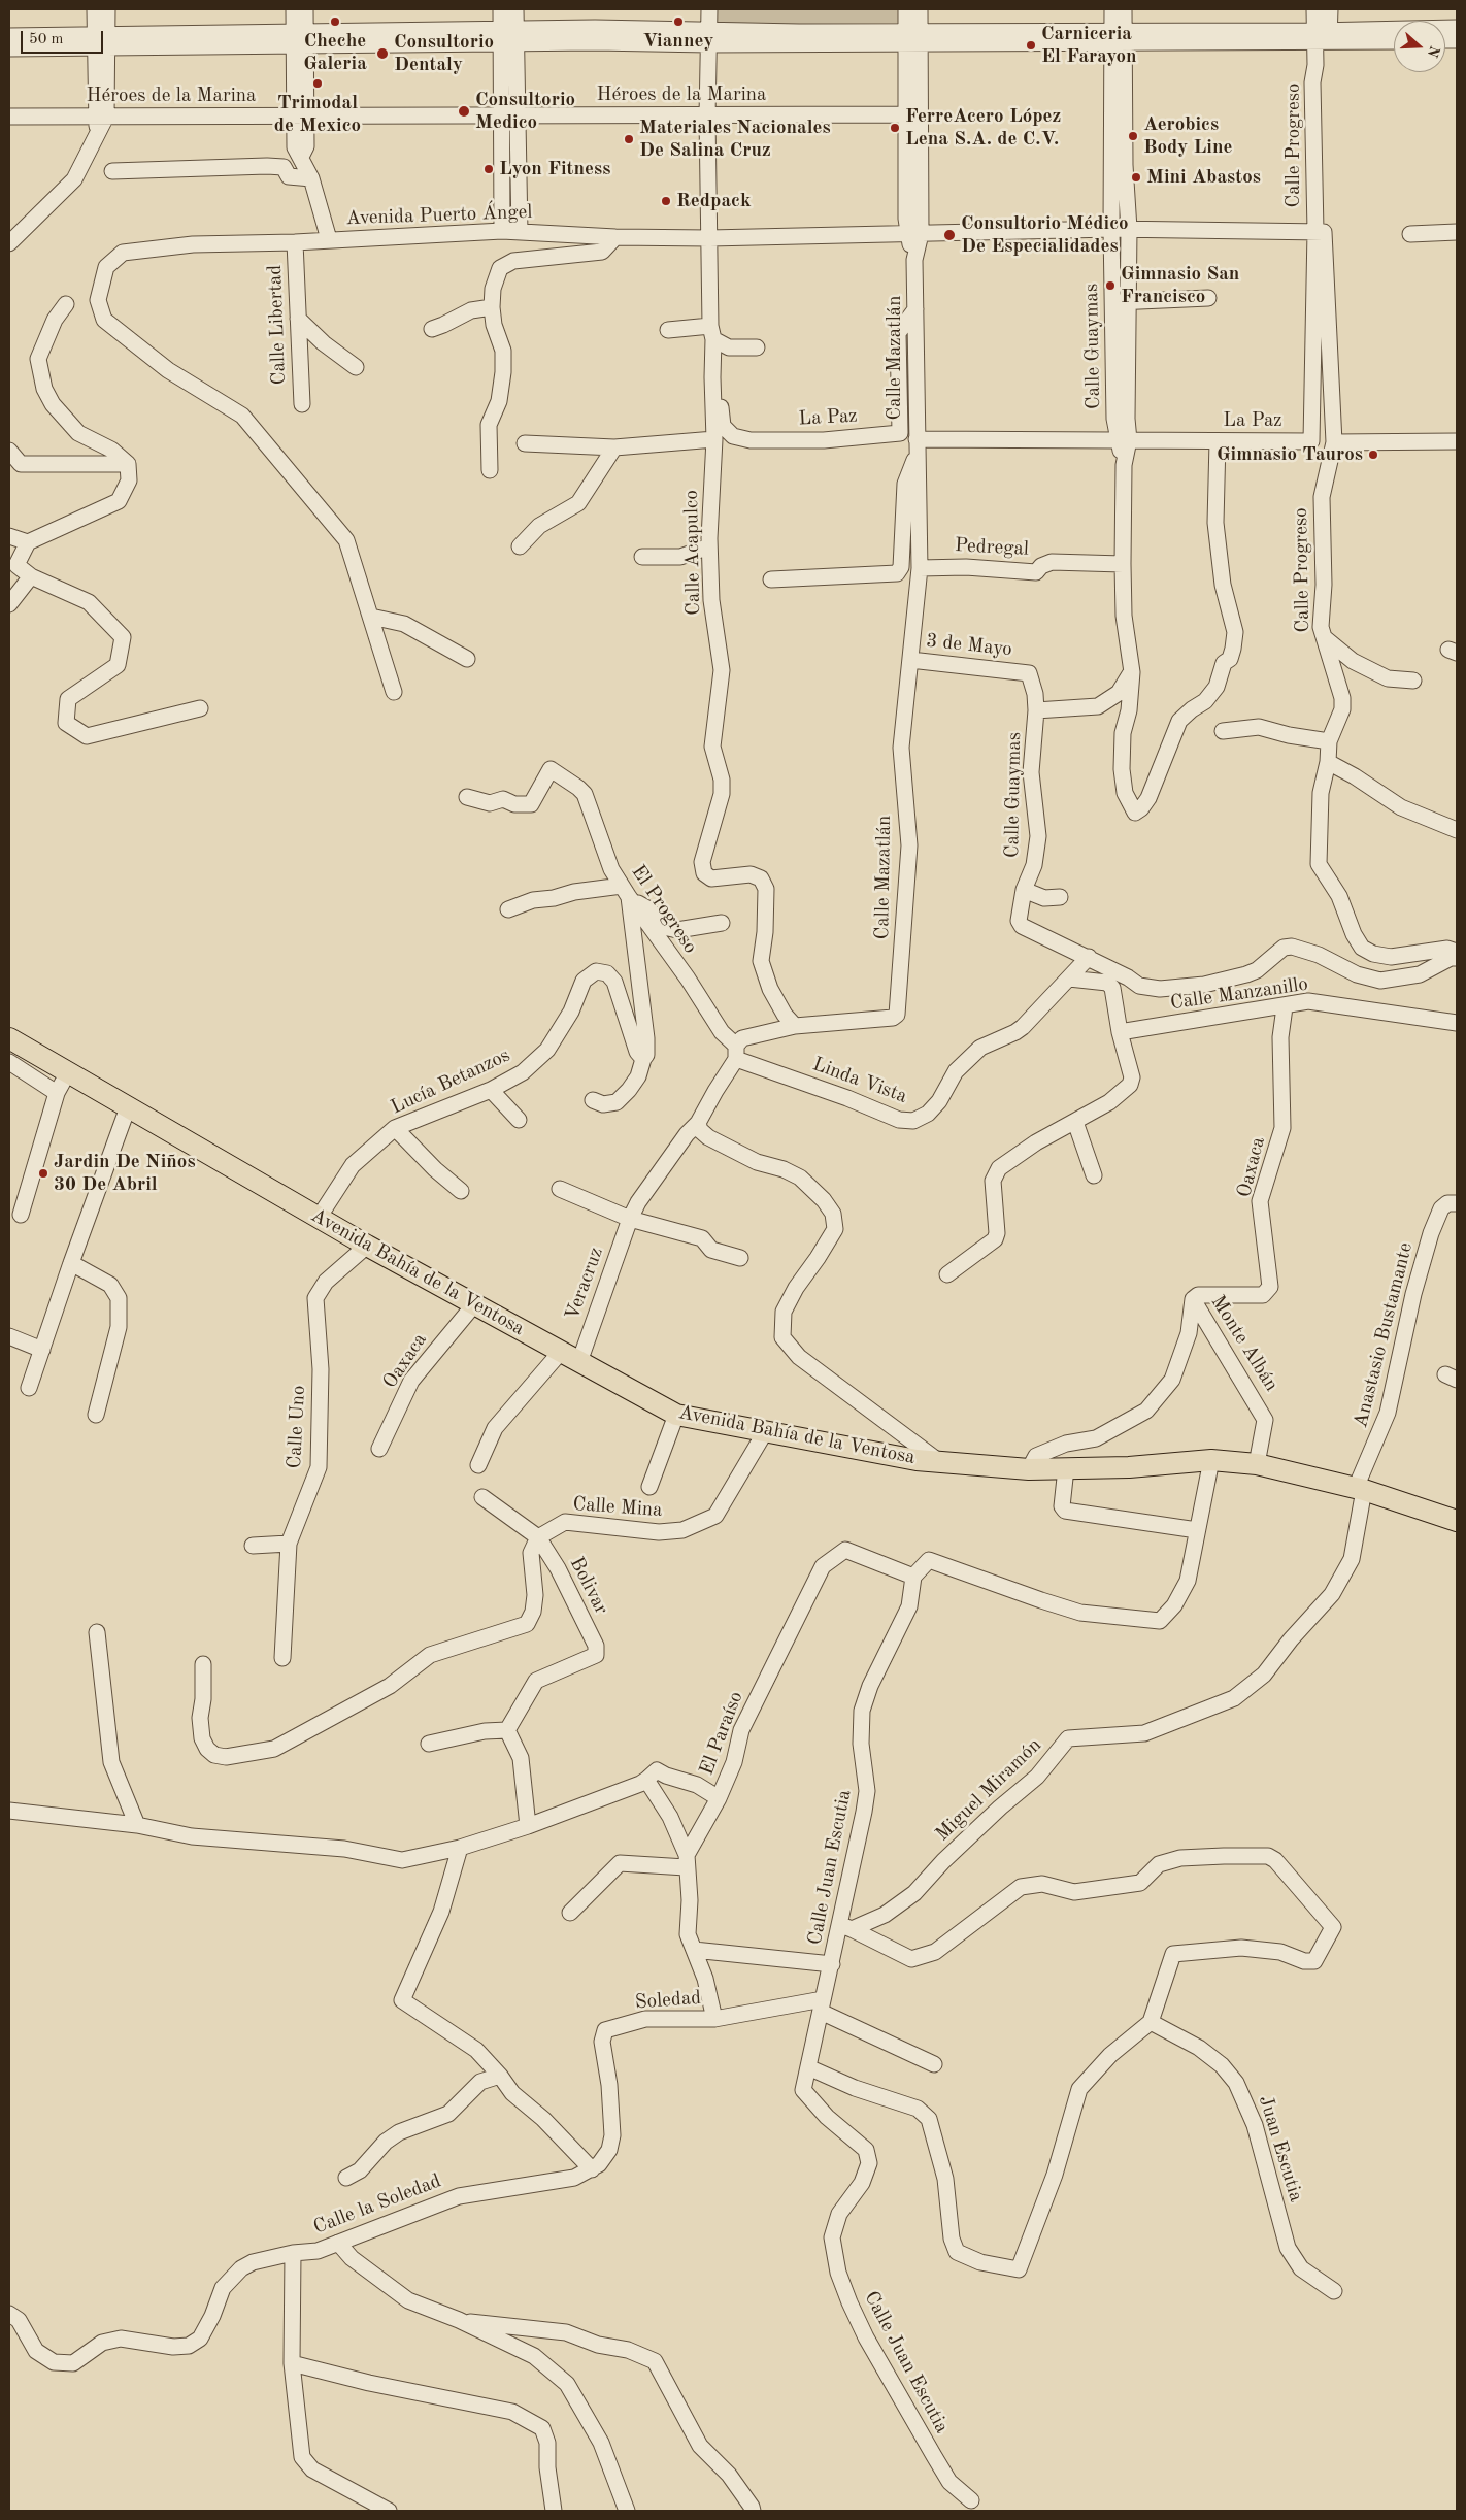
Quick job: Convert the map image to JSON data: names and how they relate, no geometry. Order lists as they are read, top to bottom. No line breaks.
{"streets":{"main road":["Avenida Bahía de la Ventosa"],"street":["Héroes de la Marina","Calle Progreso","Avenida Puerto Ángel","Calle Libertad","Calle Guaymas","Calle Mazatlán","La Paz","Pedregal","Calle Acapulco","3 de Mayo","El Progreso","Calle Manzanillo","Linda Vista","Lucía Betanzos","Oaxaca","Veracruz","Anastasio Bustamante","Monte Albán","Calle Uno","Calle Mina","Bolivar","El Paraíso","Miguel Miramón","Calle Juan Escutia","Soledad","Juan Escutia","Calle la Soledad"]},"crossings":[["Héroes de la Marina","Calle Mazatlán"],["Héroes de la Marina","Calle Acapulco"],["Calle Progreso","Avenida Puerto Ángel"],["Calle Progreso","La Paz"],["Avenida Puerto Ángel","Calle Libertad"],["Avenida Puerto Ángel","Calle Guaymas"],["Avenida Puerto Ángel","Calle Mazatlán"],["Avenida Puerto Ángel","Calle Acapulco"],["Calle Guaymas","La Paz"],["Calle Guaymas","Pedregal"],["Calle Guaymas","3 de Mayo"],["Calle Guaymas","Linda Vista"],["Calle Mazatlán","La Paz"],["Calle Mazatlán","Pedregal"],["Calle Mazatlán","Calle Acapulco"],["Calle Mazatlán","3 de Mayo"],["Calle Mazatlán","El Progreso"],["Calle Mazatlán","Linda Vista"],["La Paz","Calle Acapulco"],["El Progreso","Linda Vista"],["Calle Manzanillo","Oaxaca"],["Lucía Betanzos","Avenida Bahía de la Ventosa"],["Oaxaca","Avenida Bahía de la Ventosa"],["Oaxaca","Monte Albán"],["Avenida Bahía de la Ventosa","Veracruz"],["Avenida Bahía de la Ventosa","Anastasio Bustamante"],["Avenida Bahía de la Ventosa","Monte Albán"],["Avenida Bahía de la Ventosa","Calle Uno"],["Avenida Bahía de la Ventosa","Calle Mina"],["Avenida Bahía de la Ventosa","Miguel Miramón"],["Anastasio Bustamante","Miguel Miramón"],["Calle Mina","Bolivar"],["El Paraíso","Calle Juan Escutia"],["Miguel Miramón","Calle Juan Escutia"],["Calle Juan Escutia","Soledad"],["Soledad","Calle la Soledad"]],"places":["Cheche Galeria","Vianney","Carniceria El Farayon","Consultorio Dentaly","Trimodal de Mexico","Consultorio Medico","FerreAcero López Lena S.A. de C.V.","Aerobics Body Line","Materiales Nacionales De Salina Cruz","Lyon Fitness","Mini Abastos","Redpack","Consultorio Médico De Especialidades","Gimnasio San Francisco","Gimnasio Tauros","Jardin De Niños 30 De Abril"],"scale_bar":"50 m","north":"right"}
